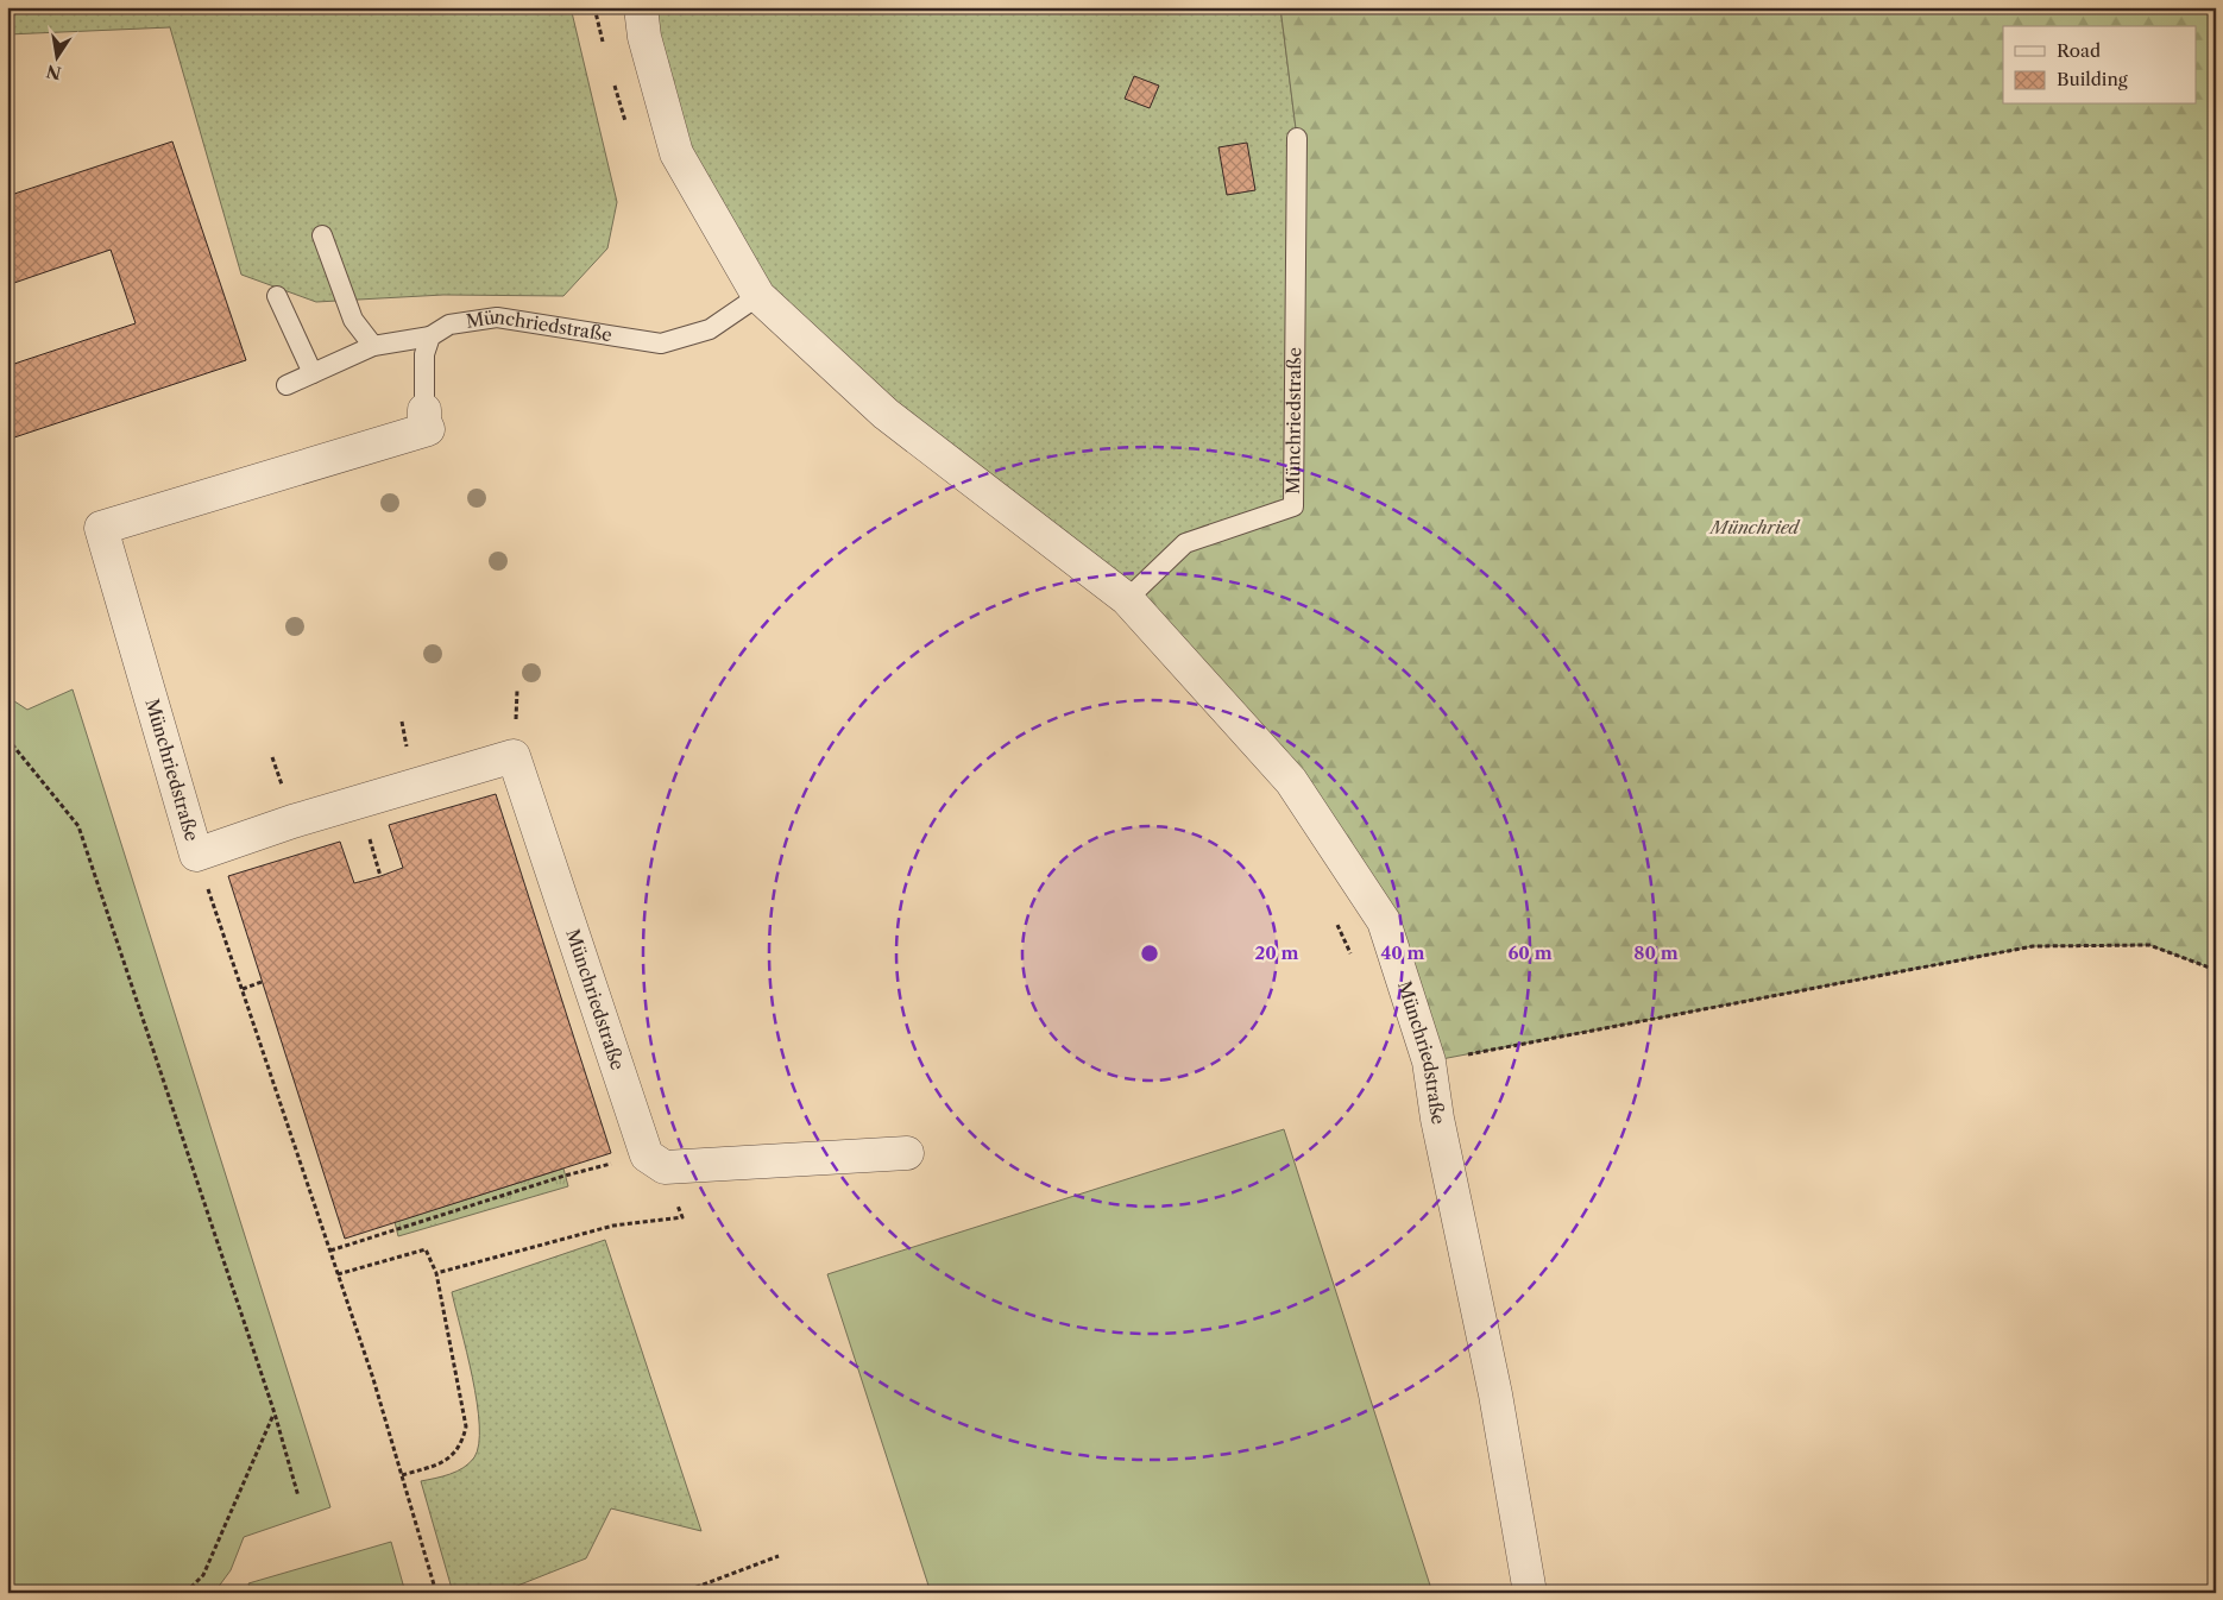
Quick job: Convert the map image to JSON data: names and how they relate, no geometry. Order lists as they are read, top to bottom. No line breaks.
{"streets":{"street":["Münchriedstraße"]},"parks":["Münchried"],"legend":["Road","Building"],"north":"bottom","rings":["20 m","40 m","60 m","80 m"]}
